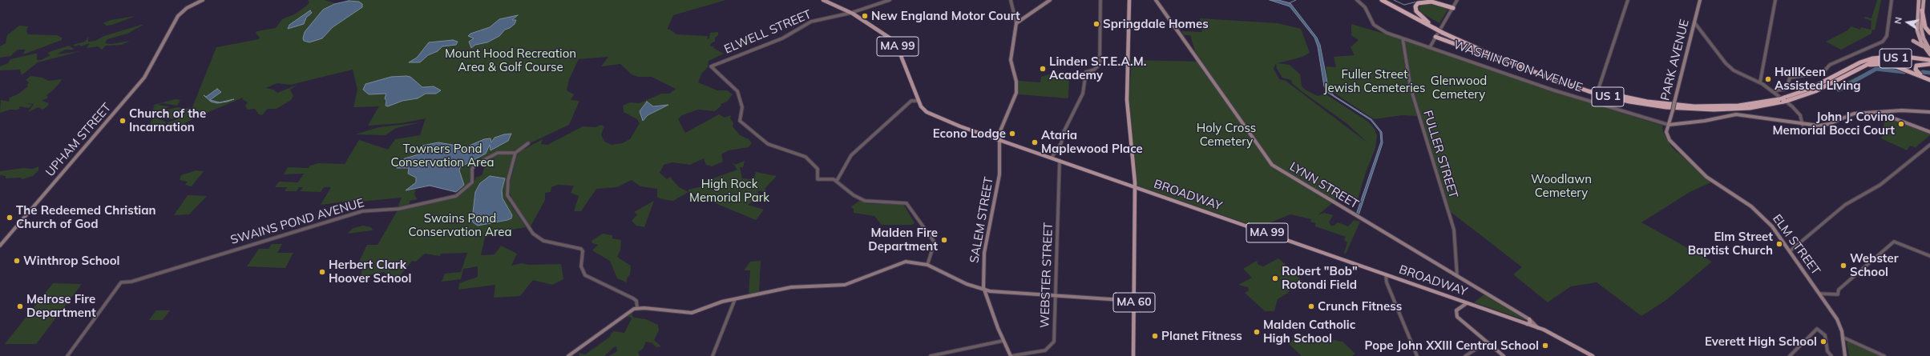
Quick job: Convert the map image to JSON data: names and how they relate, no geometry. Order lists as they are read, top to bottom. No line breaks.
{"streets":{"highway":["US 1"],"main road":["MA 99","PARK AVENUE","WASHINGTON AVENUE","UPHAM STREET","LYNN STREET","BROADWAY","SALEM STREET","ELM STREET","MA 60"],"street":["ELWELL STREET","FULLER STREET","SWAINS POND AVENUE","WEBSTER STREET"]},"crossings":[["ELWELL STREET","BROADWAY"],["PARK AVENUE","WASHINGTON AVENUE"],["PARK AVENUE","ELM STREET"],["WASHINGTON AVENUE","FULLER STREET"],["WASHINGTON AVENUE","ELM STREET"],["FULLER STREET","LYNN STREET"],["LYNN STREET","BROADWAY"],["BROADWAY","SALEM STREET"],["BROADWAY","WEBSTER STREET"],["BROADWAY","MA 60"],["SALEM STREET","WEBSTER STREET"]],"parks":["Mount Hood Recreation Area & Golf Course","Fuller Street Jewish Cemeteries","Glenwood Cemetery","Holy Cross Cemetery","Towners Pond Conservation Area","Woodlawn Cemetery","High Rock Memorial Park","Swains Pond Conservation Area"],"places":["New England Motor Court","Springdale Homes","Linden S.T.E.A.M. Academy","HallKeen Assisted Living","Church of the Incarnation","John J. Covino Memorial Bocci Court","Econo Lodge","Ataria Maplewood Place","The Redeemed Christian Church of God","Malden Fire Department","Elm Street Baptist Church","Winthrop School","Webster School","Herbert Clark Hoover School","Robert \"Bob\" Rotondi Field","Melrose Fire Department","Crunch Fitness","Malden Catholic High School","Planet Fitness","Everett High School","Pope John XXIII Central School"],"north":"left"}
